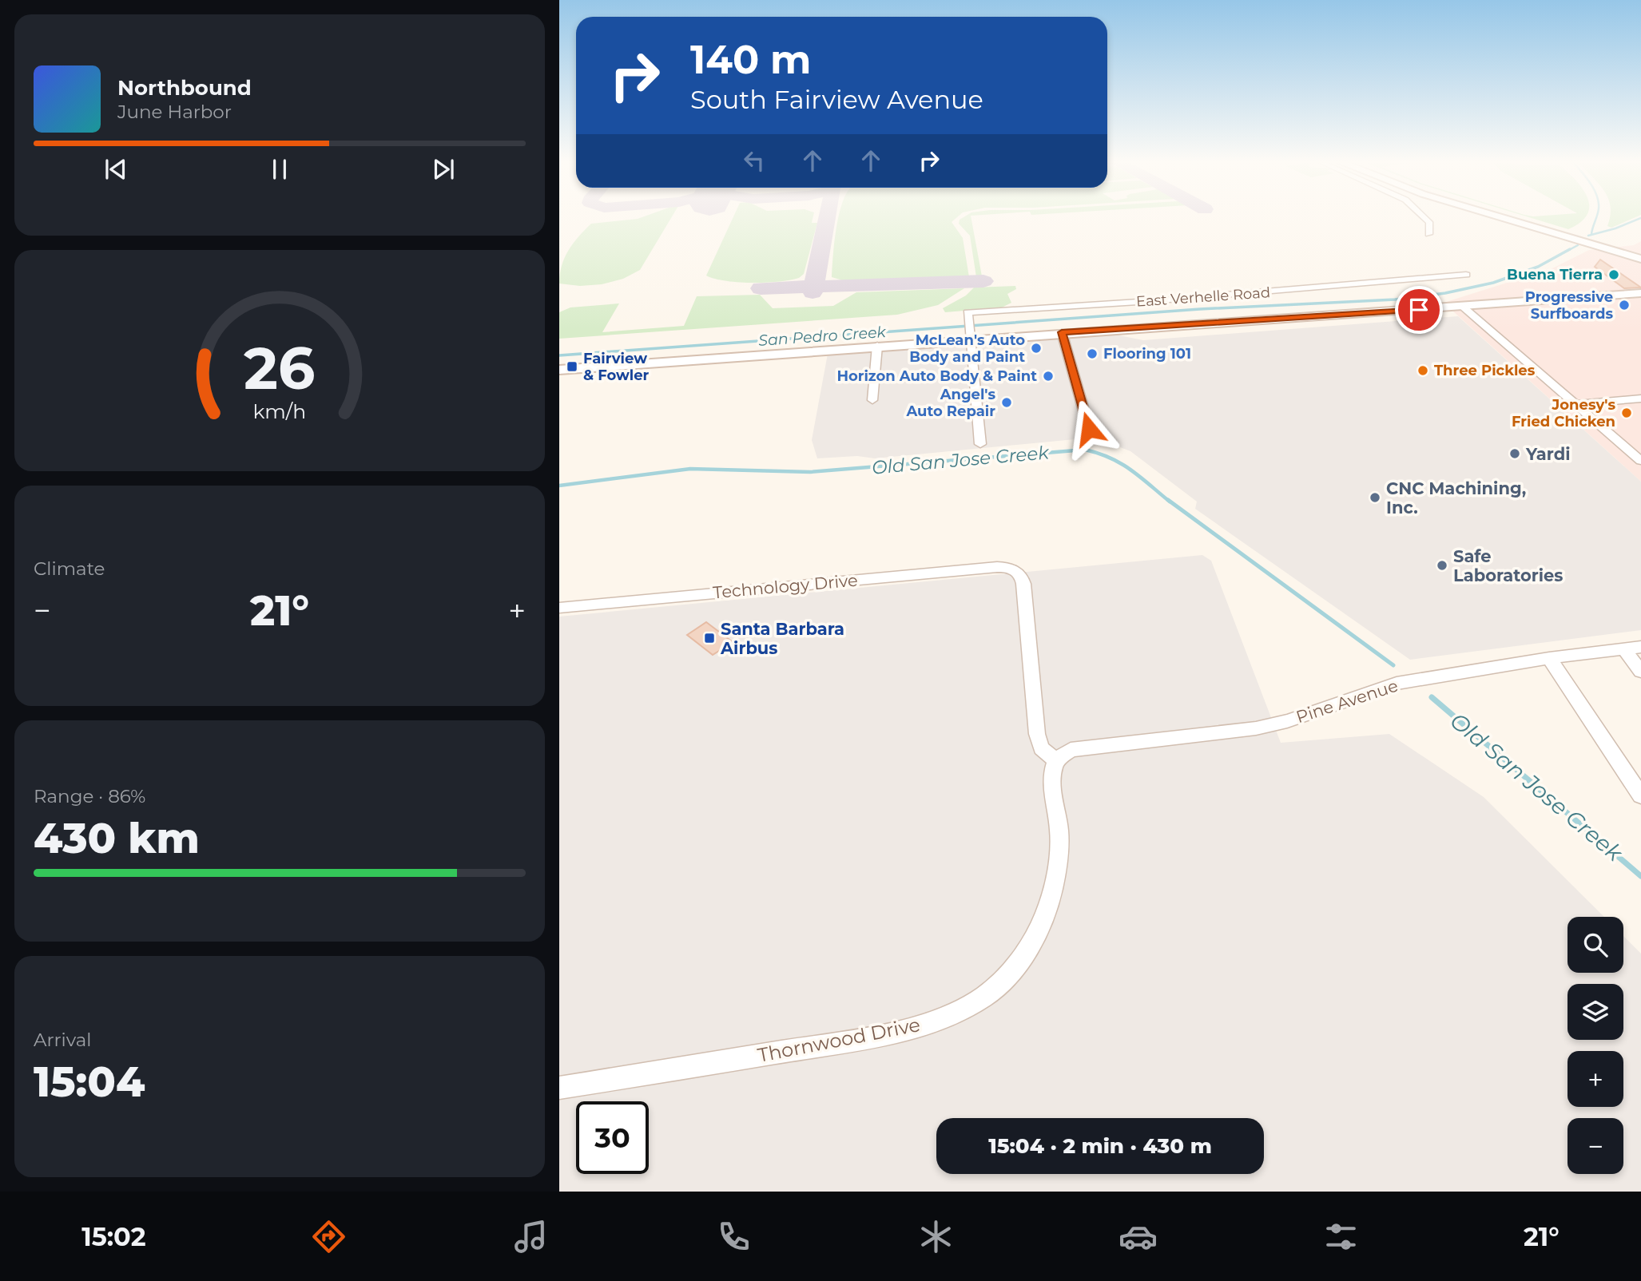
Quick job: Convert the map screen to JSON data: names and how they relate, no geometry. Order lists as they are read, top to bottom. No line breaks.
{"streets":{"street":["East Verhelle Road","Technology Drive","Pine Avenue","Thornwood Drive"]},"crossings":[["Technology Drive","Pine Avenue"],["Technology Drive","Thornwood Drive"],["Pine Avenue","Thornwood Drive"]],"water":["San Pedro Creek","Old San Jose Creek"],"places":{"other":["Buena Tierra","Progressive Surfboards","McLean's Auto Body and Paint","Flooring 101","Three Pickles","Horizon Auto Body & Paint","Angel's Auto Repair","Jonesy's Fried Chicken","Yardi","CNC Machining, Inc.","Safe Laboratories"],"transit":["Fairview & Fowler","Santa Barbara Airbus"]},"page":{"turn":["140 m","South Fairview Avenue"],"song":["Northbound","June Harbor"],"tile":["Climate",["Range · 86%","430 km"],["Arrival","15:04"]],"heat":["−","21°","+"],"map_buttons":["+","−"],"limit":"30","trip":"15:04 · 2 min · 430 m","tabs":["15:02","21°"],"gauge":["26","km/h"]}}
